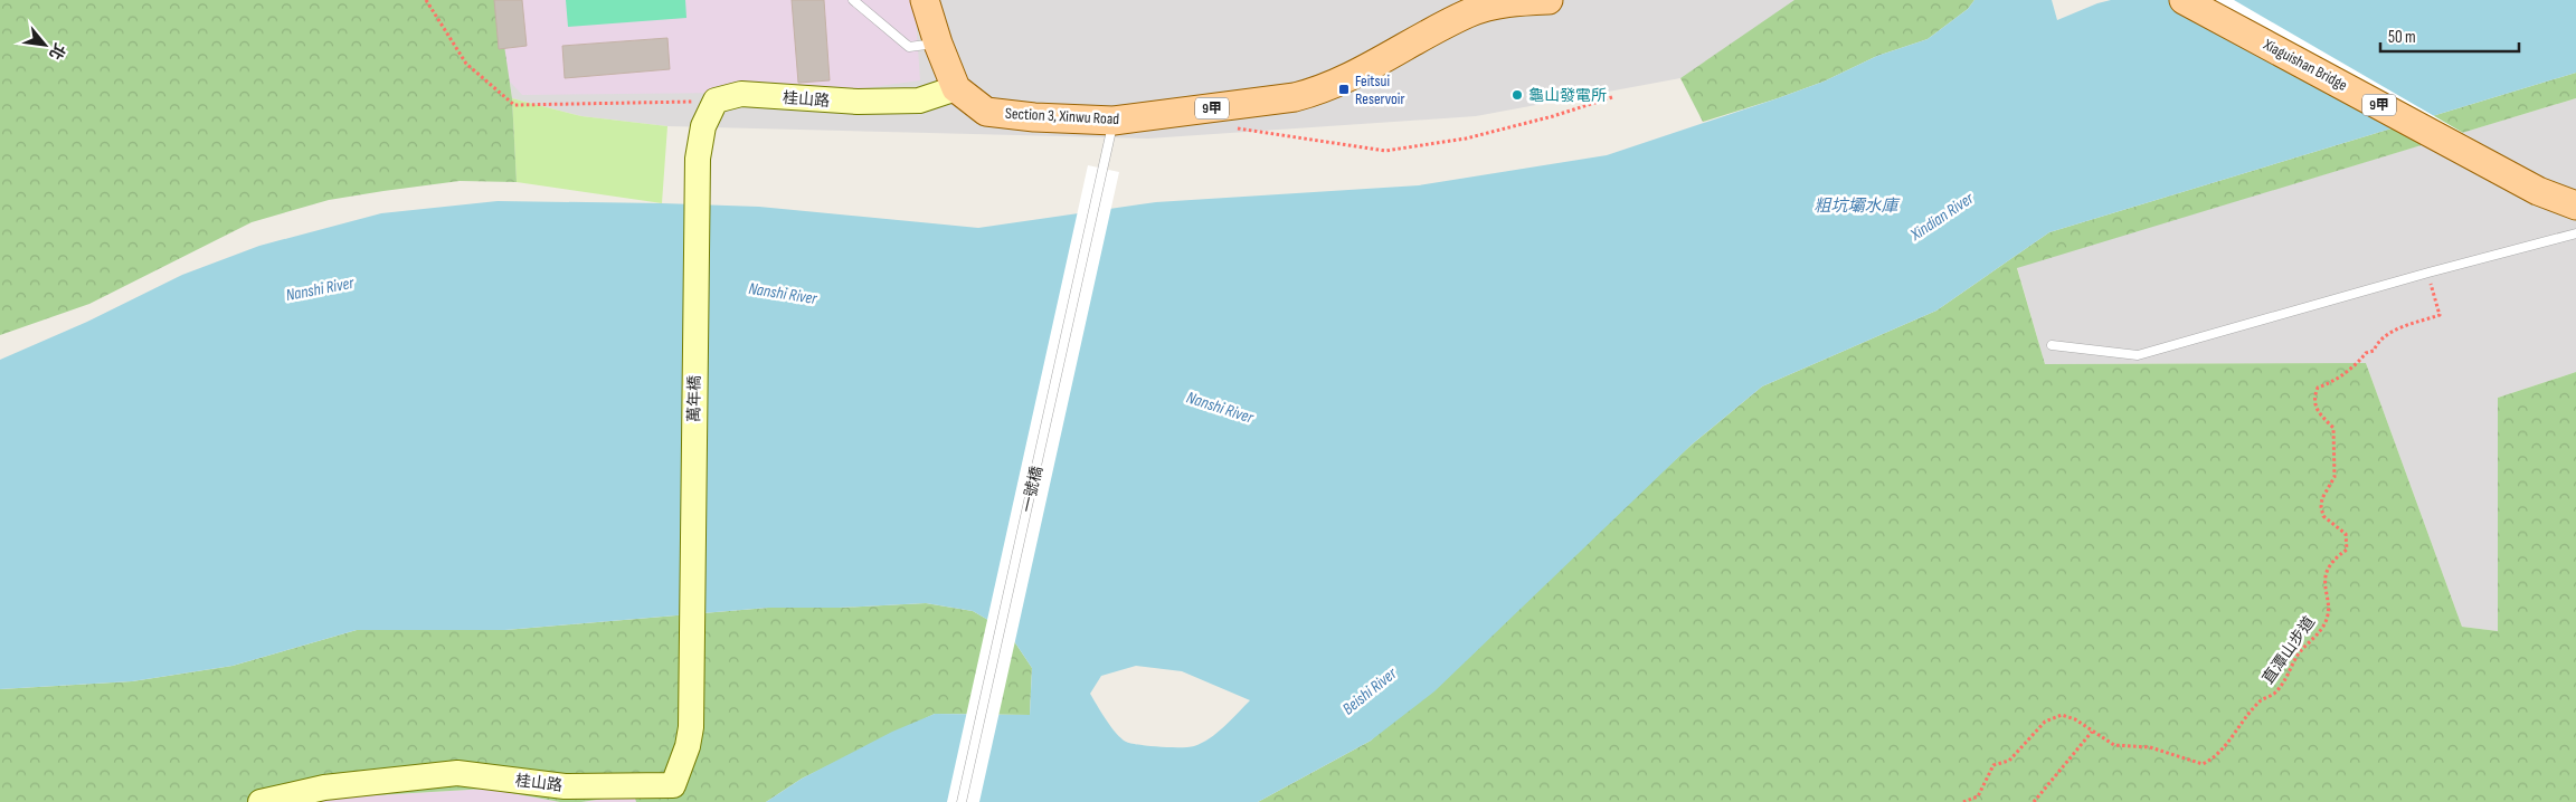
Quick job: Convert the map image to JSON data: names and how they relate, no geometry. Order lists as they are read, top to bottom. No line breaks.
{"streets":{"main road":["Xiaguishan Bridge","9甲","Section 3, Xinwu Road"],"street":["桂山路","萬年橋"],"lane":["一號橋"],"path":["直潭山步道"]},"crossings":[["桂山路","Section 3, Xinwu Road"],["桂山路","萬年橋"],["Section 3, Xinwu Road","一號橋"]],"water":["粗坑壩水庫","Xindian River","Nanshi River","Beishi River"],"places":{"transit":["Feitsui Reservoir"],"other":["龜山發電所"]},"scale_bar":"50 m","north":"bottom right"}
